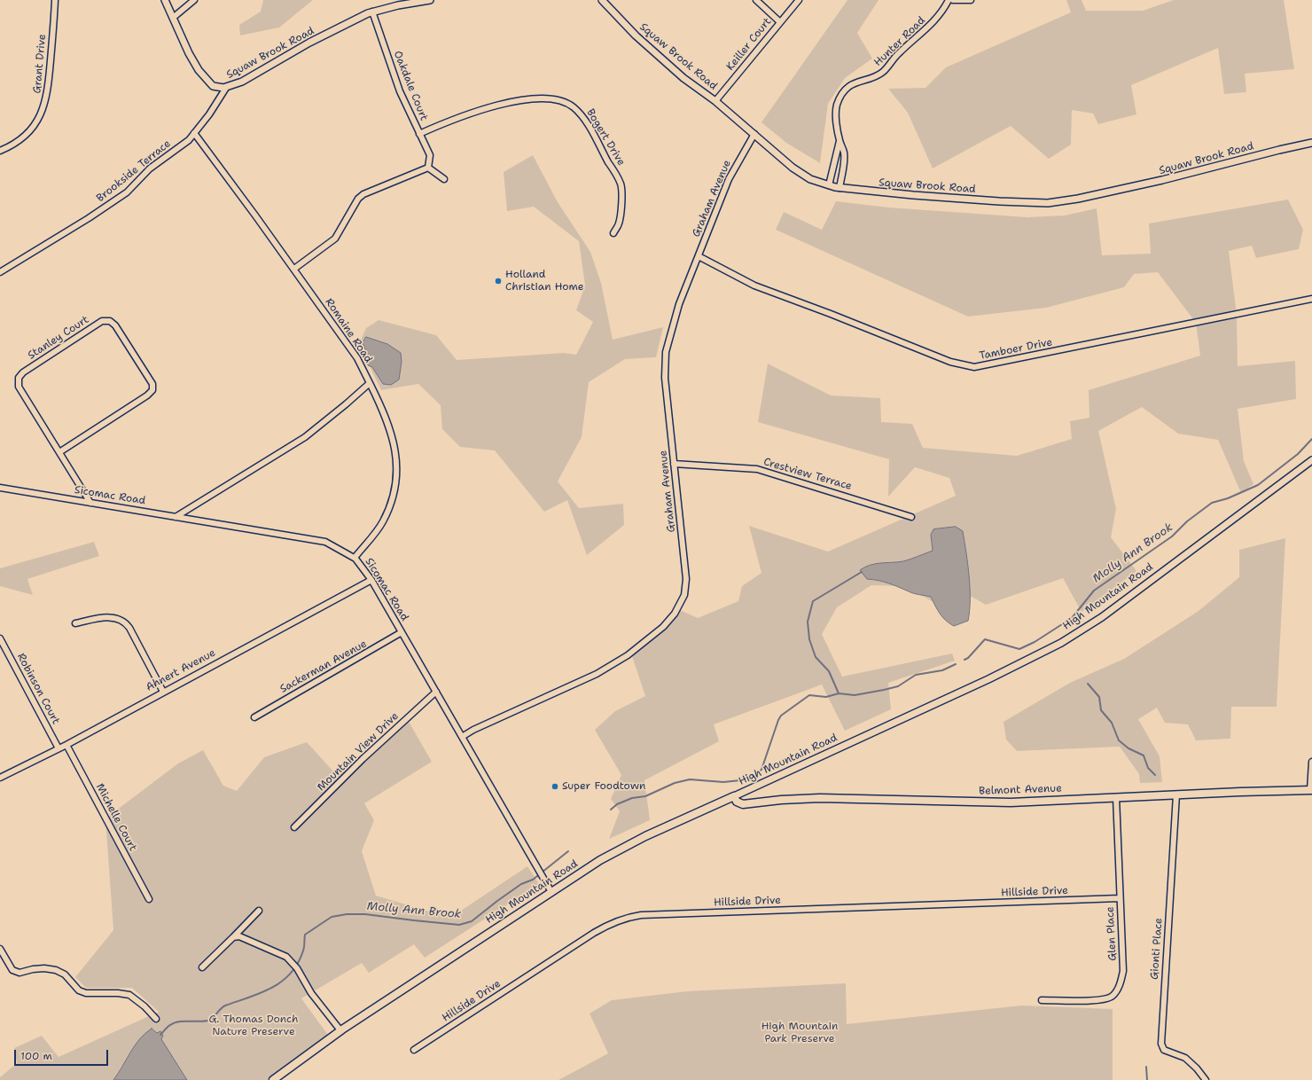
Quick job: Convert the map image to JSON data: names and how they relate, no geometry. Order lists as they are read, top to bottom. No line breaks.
{"streets":{"main road":["High Mountain Road","Belmont Avenue"],"street":["Hunter Road","Keiller Court","Squaw Brook Road","Grant Drive","Oakdale Court","Bogert Drive","Brookside Terrace","Graham Avenue","Romaine Road","Stanley Court","Tamboer Drive","Crestview Terrace","Sicomac Road","Sackerman Avenue","Ahnert Avenue","Robinson Court","Mountain View Drive","Michelle Court","Hillside Drive","Glen Place","Gionti Place"]},"crossings":[["Hunter Road","Squaw Brook Road"],["Keiller Court","Squaw Brook Road"],["Squaw Brook Road","Oakdale Court"],["Squaw Brook Road","Brookside Terrace"],["Squaw Brook Road","Graham Avenue"],["Oakdale Court","Bogert Drive"],["Brookside Terrace","Romaine Road"],["Graham Avenue","Tamboer Drive"],["Graham Avenue","Crestview Terrace"],["Graham Avenue","Sicomac Road"],["Romaine Road","Sicomac Road"],["Stanley Court","Sicomac Road"],["Sicomac Road","High Mountain Road"],["Sicomac Road","Sackerman Avenue"],["Sicomac Road","Ahnert Avenue"],["Sicomac Road","Mountain View Drive"],["High Mountain Road","Belmont Avenue"],["Ahnert Avenue","Robinson Court"],["Ahnert Avenue","Michelle Court"],["Belmont Avenue","Glen Place"],["Belmont Avenue","Gionti Place"],["Hillside Drive","Glen Place"]],"water":["Molly Ann Brook"],"parks":["G. Thomas Donch Nature Preserve","High Mountain Park Preserve"],"places":["Holland Christian Home","Super Foodtown"],"scale_bar":"100 m"}
